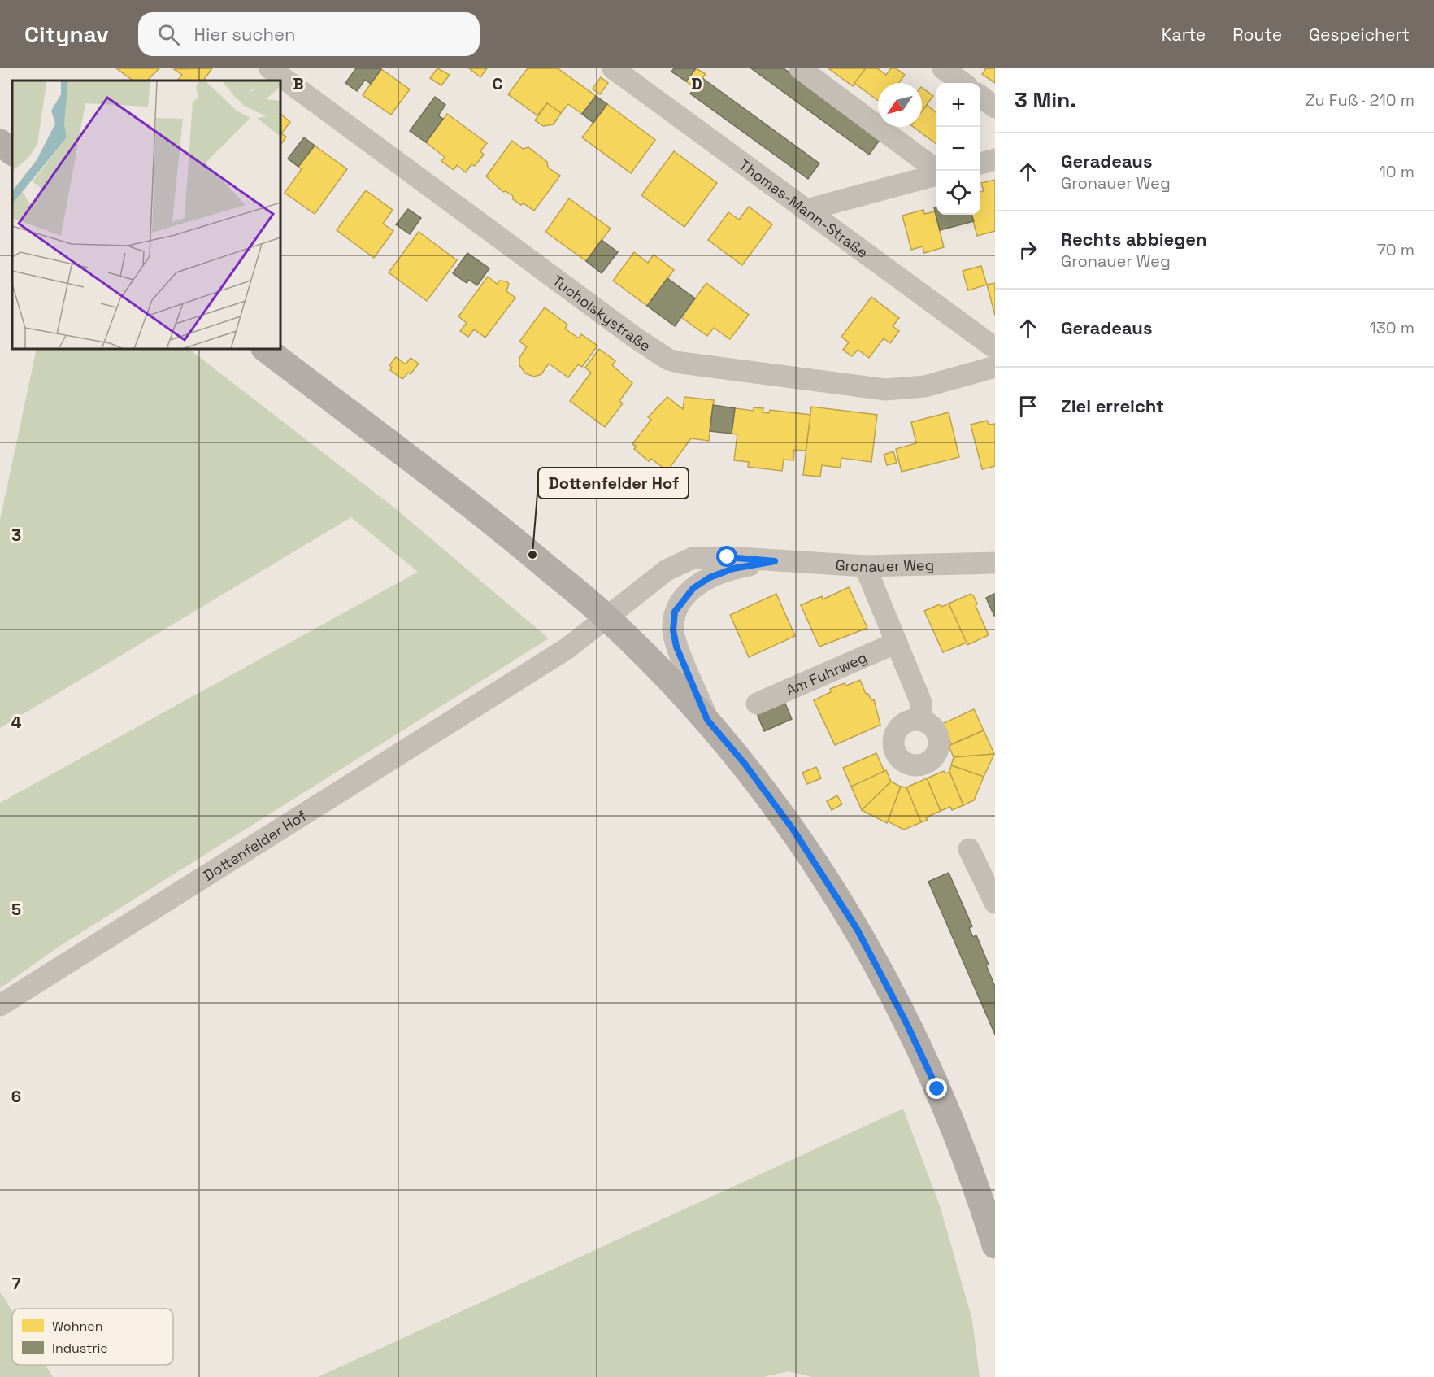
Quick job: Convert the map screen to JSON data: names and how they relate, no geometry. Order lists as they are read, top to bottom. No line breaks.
{"streets":{"street":["Thomas-Mann-Straße","Tucholskystraße","Gronauer Weg","Am Fuhrweg","Dottenfelder Hof"]},"crossings":[["Gronauer Weg","Dottenfelder Hof"]],"places":["Dottenfelder Hof"],"legend":["Wohnen","Industrie"],"north":"bottom left","page":{"header":"Citynav","search":"Hier suchen","nav":["Karte","Route","Gespeichert"],"heading":["3 Min.","Zu Fuß · 210 m"],"map_buttons":["+","−"],"list":[["Geradeaus","Gronauer Weg","10 m"],["Rechts abbiegen","Gronauer Weg","70 m"],["Geradeaus","130 m"],"Ziel erreicht"]},"grid":{"columns":["B","C","D"],"rows":["3","4","5","6","7"]}}
